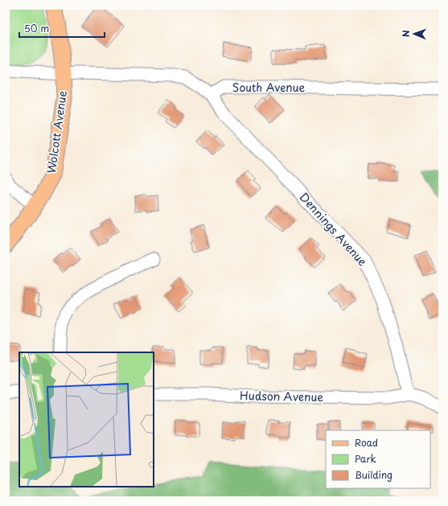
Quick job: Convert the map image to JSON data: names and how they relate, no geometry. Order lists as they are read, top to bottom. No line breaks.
{"streets":{"main road":["Wolcott Avenue"],"street":["South Avenue","Dennings Avenue","Hudson Avenue"]},"crossings":[["South Avenue","Dennings Avenue"],["Dennings Avenue","Hudson Avenue"]],"legend":["Road","Park","Building"],"scale_bar":"50 m","north":"left"}
